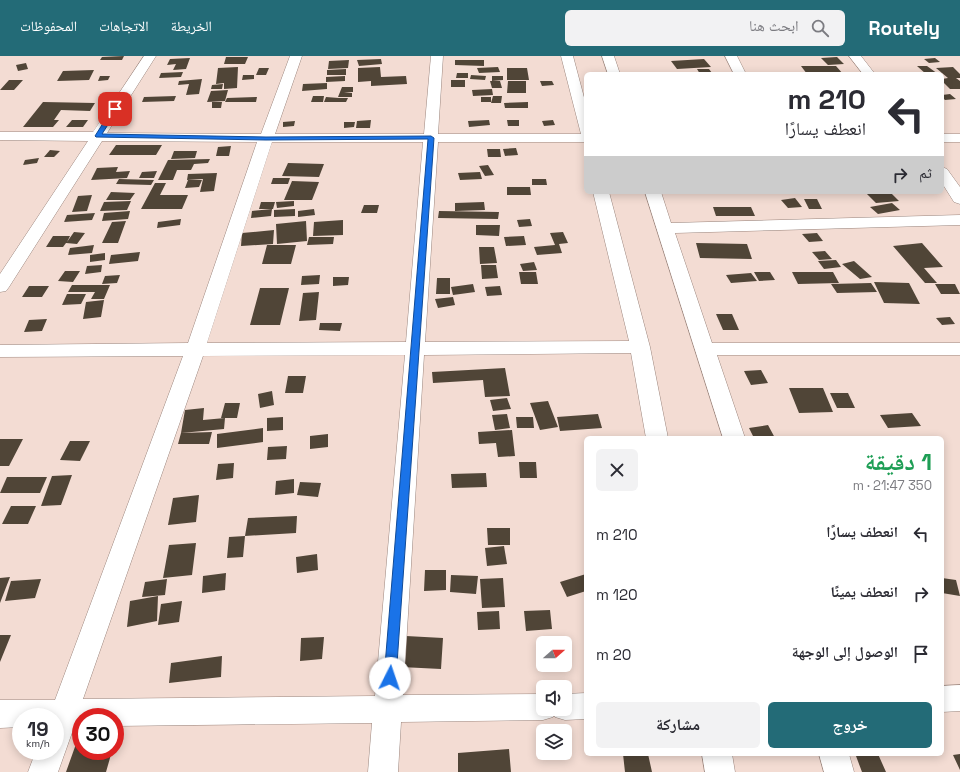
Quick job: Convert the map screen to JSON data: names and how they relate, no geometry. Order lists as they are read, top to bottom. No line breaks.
{"north":"right","page":{"header":"Routely","search":"ابحث هنا","nav":["الخريطة","الاتجاهات","المحفوظات"],"turn":["210 m","انعطف يسارًا"],"then":"ثم","heading":["1 دقيقة","350 m · 21:47"],"list":[{"name":"انعطف يسارًا","value":"210 m"},{"name":"انعطف يمينًا","value":"120 m"},{"name":"الوصول إلى الوجهة","value":"20 m"}],"buttons":["خروج","مشاركة"],"speed":"19 km/h","limit":"30"}}
